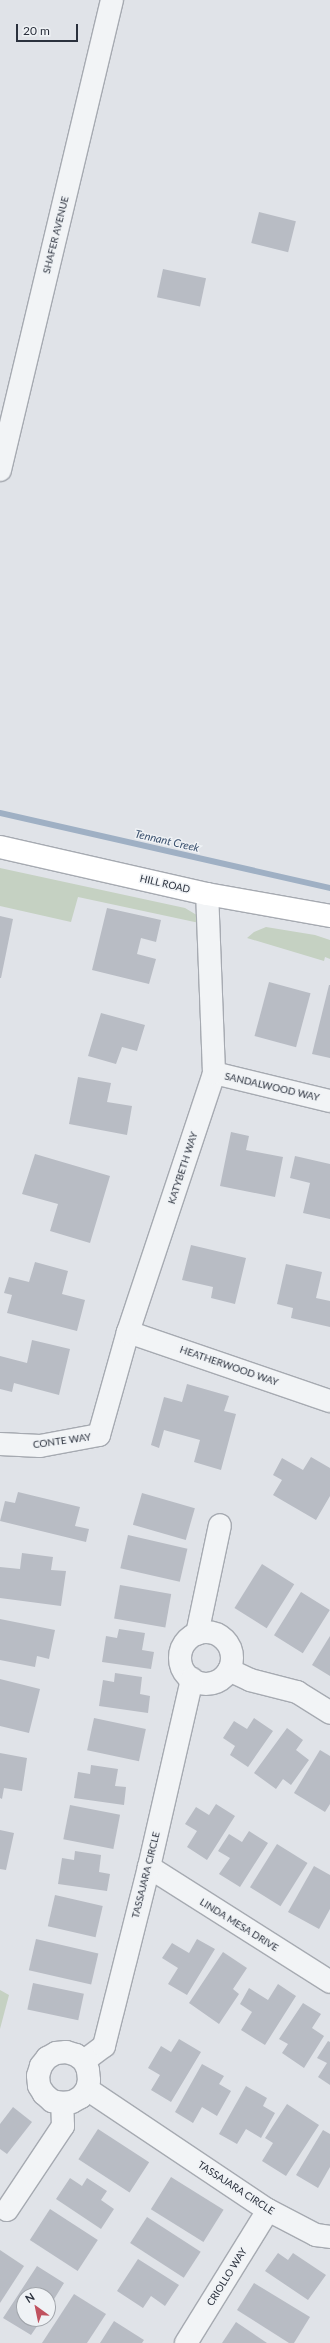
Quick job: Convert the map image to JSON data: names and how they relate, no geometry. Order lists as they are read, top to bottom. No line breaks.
{"streets":{"main road":["HILL ROAD"],"street":["SHAFER AVENUE","SANDALWOOD WAY","KATYBETH WAY","HEATHERWOOD WAY","CONTE WAY","TASSAJARA CIRCLE","LINDA MESA DRIVE","CRIOLLO WAY"]},"crossings":[["HILL ROAD","KATYBETH WAY"],["SANDALWOOD WAY","KATYBETH WAY"],["KATYBETH WAY","HEATHERWOOD WAY"],["KATYBETH WAY","CONTE WAY"],["TASSAJARA CIRCLE","LINDA MESA DRIVE"],["TASSAJARA CIRCLE","CRIOLLO WAY"]],"water":["Tennant Creek"],"scale_bar":"20 m","north":"top left"}
